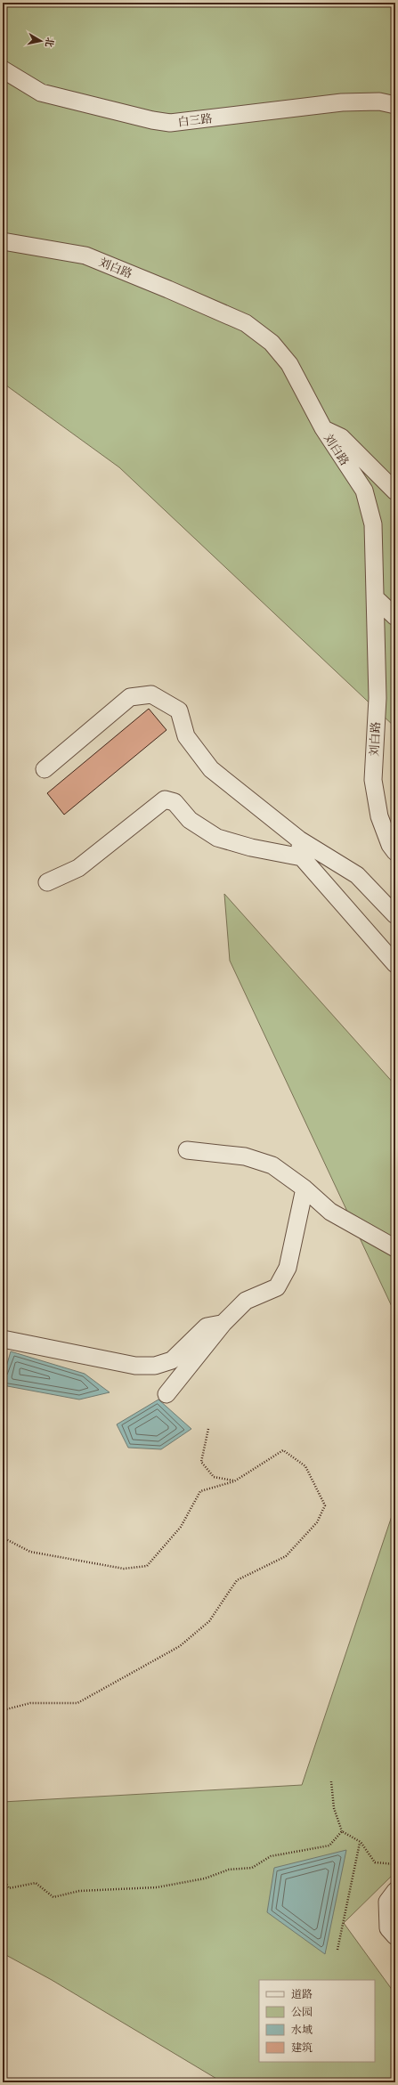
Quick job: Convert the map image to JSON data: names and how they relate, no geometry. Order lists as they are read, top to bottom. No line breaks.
{"streets":{"street":["白三路","刘白路"]},"legend":["道路","公园","水域","建筑"],"north":"right"}
